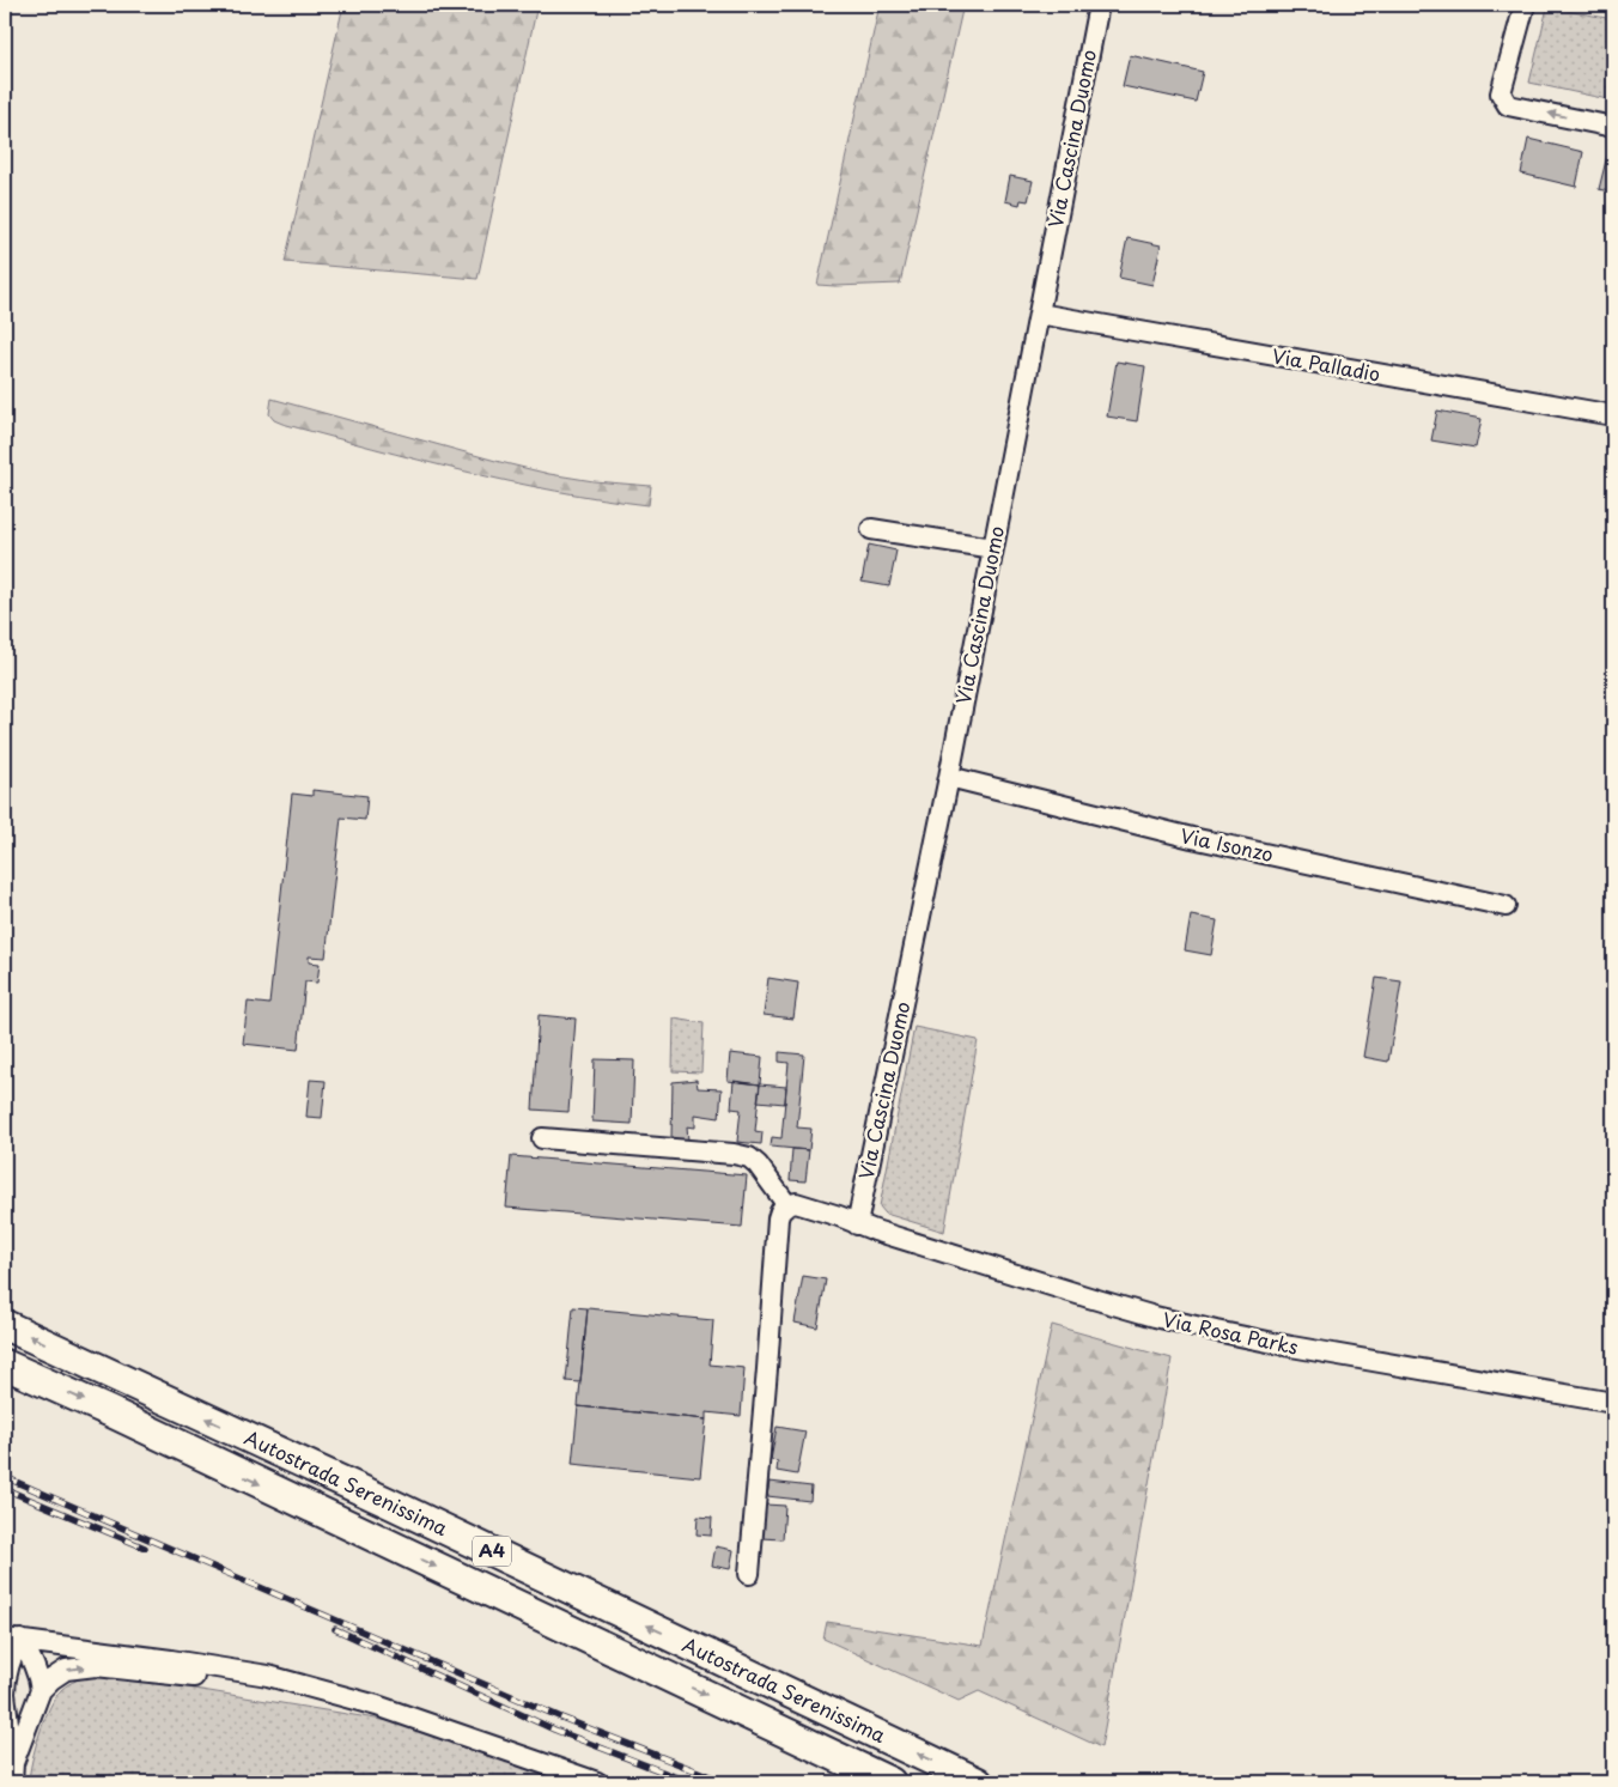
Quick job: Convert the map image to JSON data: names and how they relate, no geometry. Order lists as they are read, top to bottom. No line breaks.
{"streets":{"highway":["Autostrada Serenissima","A4"],"street":["Via Cascina Duomo","Via Palladio","Via Isonzo","Via Rosa Parks"]},"crossings":[["Via Cascina Duomo","Via Palladio"],["Via Cascina Duomo","Via Isonzo"],["Via Cascina Duomo","Via Rosa Parks"]]}
